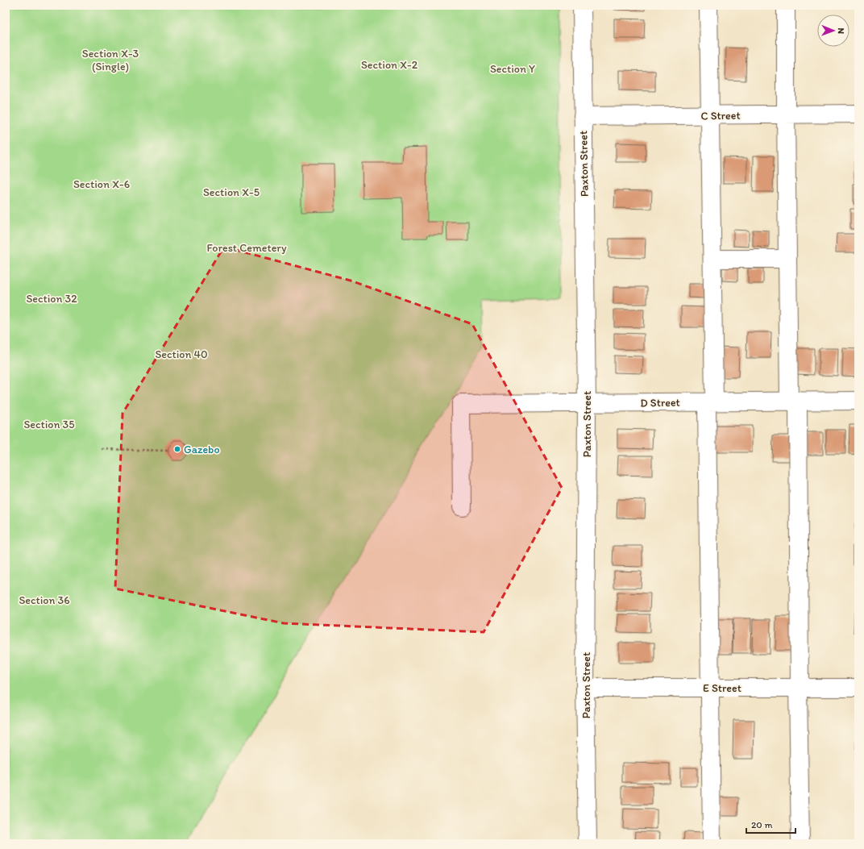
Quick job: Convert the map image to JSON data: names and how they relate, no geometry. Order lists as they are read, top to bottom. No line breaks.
{"streets":{"street":["C Street","Paxton Street","D Street","E Street"]},"crossings":[["C Street","Paxton Street"],["Paxton Street","D Street"],["Paxton Street","E Street"]],"parks":["Section X-3 (Single)","Section X-2","Section Y","Section X-6","Section X-5","Forest Cemetery","Section 32","Section 40","Section 35","Section 36"],"places":["Gazebo"],"scale_bar":"20 m","north":"right"}
